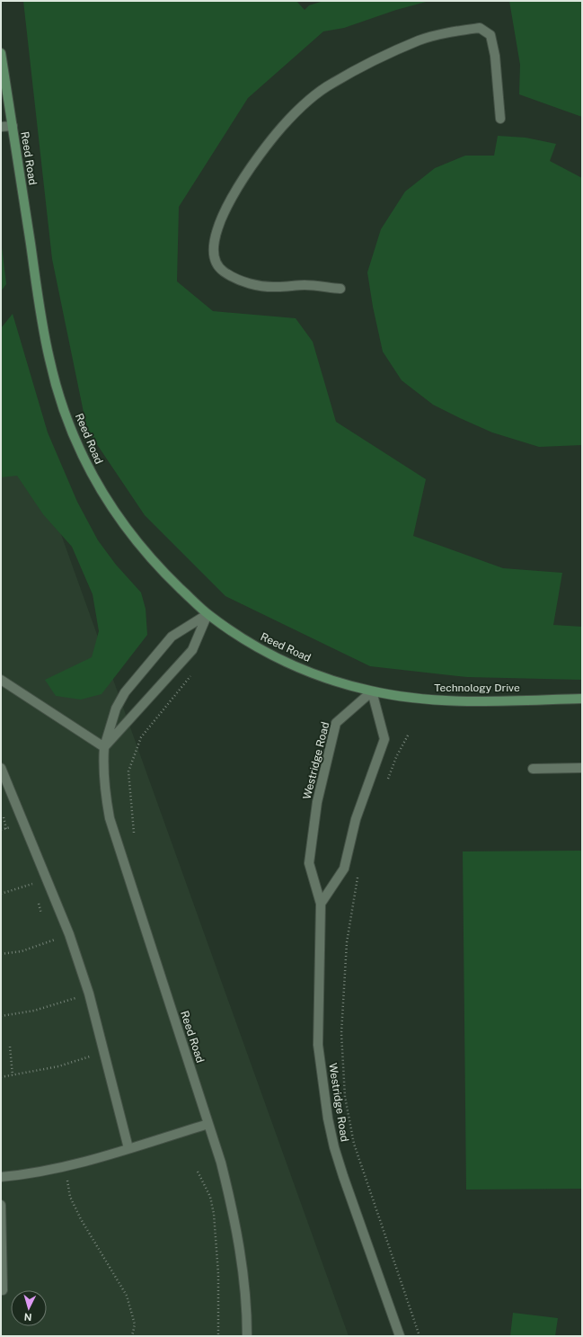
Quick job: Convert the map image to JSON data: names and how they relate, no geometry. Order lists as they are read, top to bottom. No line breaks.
{"streets":{"street":["Reed Road","Technology Drive","Westridge Road"]},"crossings":[["Reed Road","Technology Drive"],["Reed Road","Westridge Road"],["Technology Drive","Westridge Road"]],"north":"bottom"}
